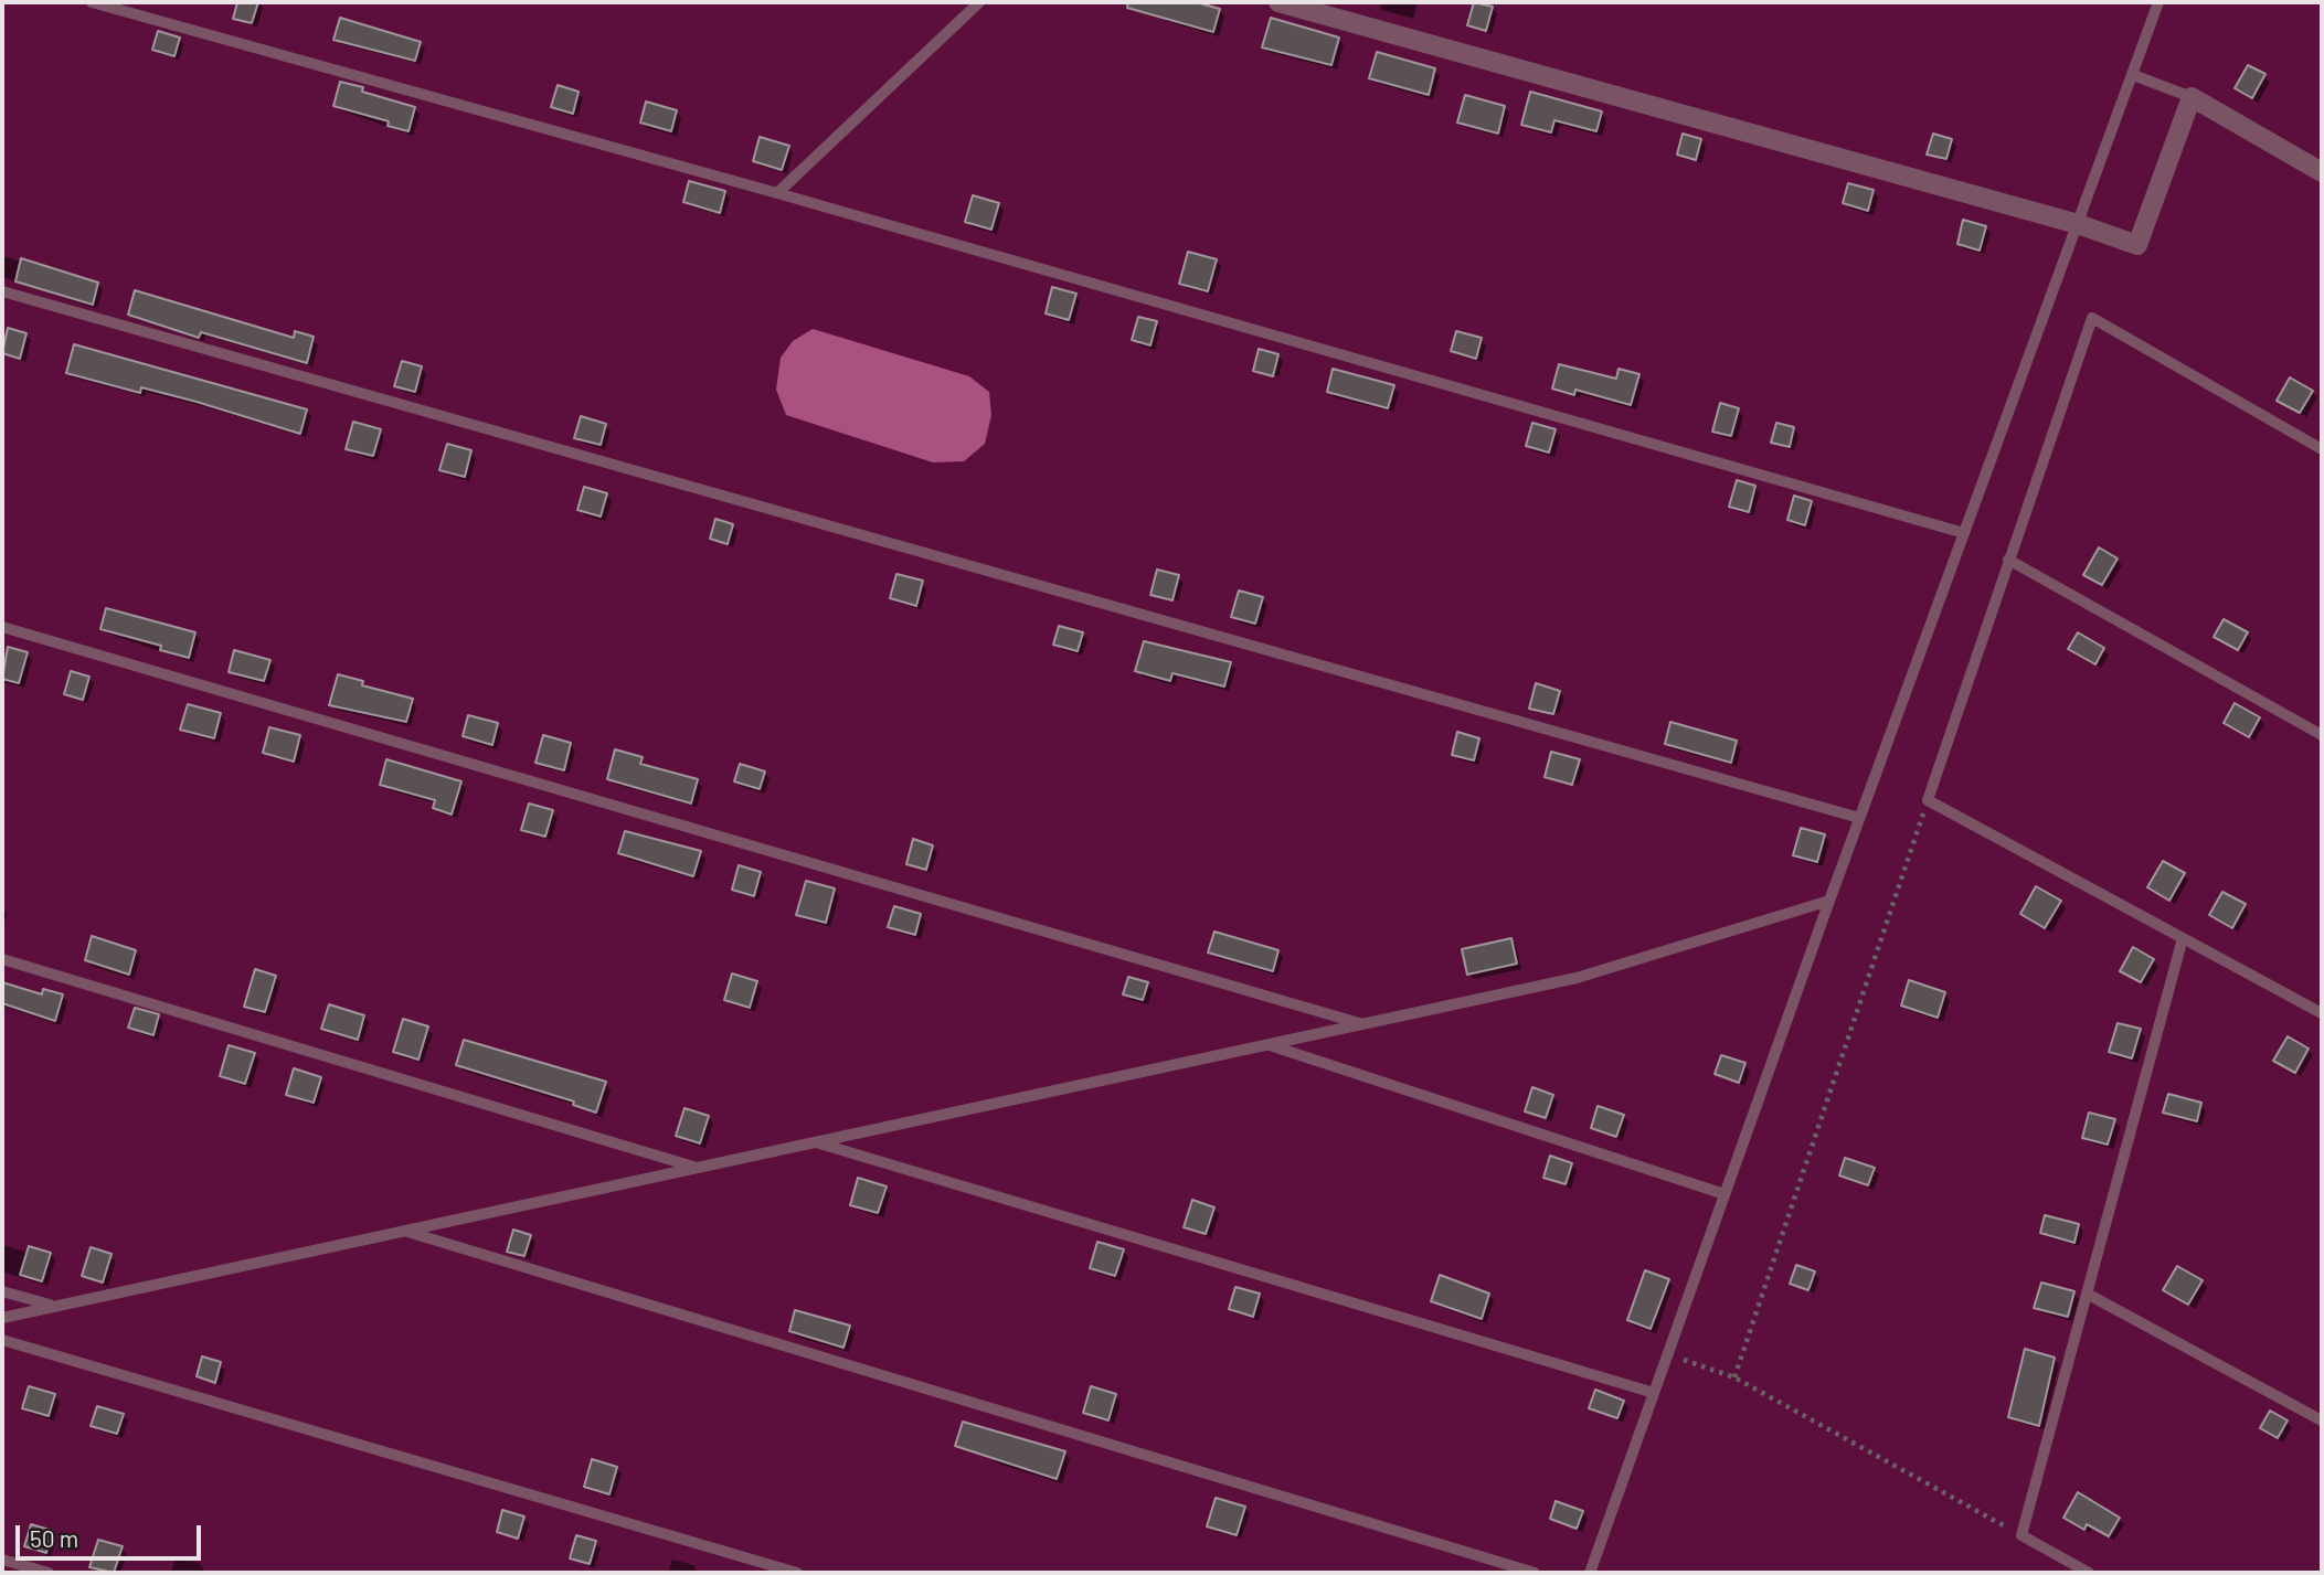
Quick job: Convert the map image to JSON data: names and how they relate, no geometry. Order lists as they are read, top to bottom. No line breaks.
{"scale_bar":"50 m"}
